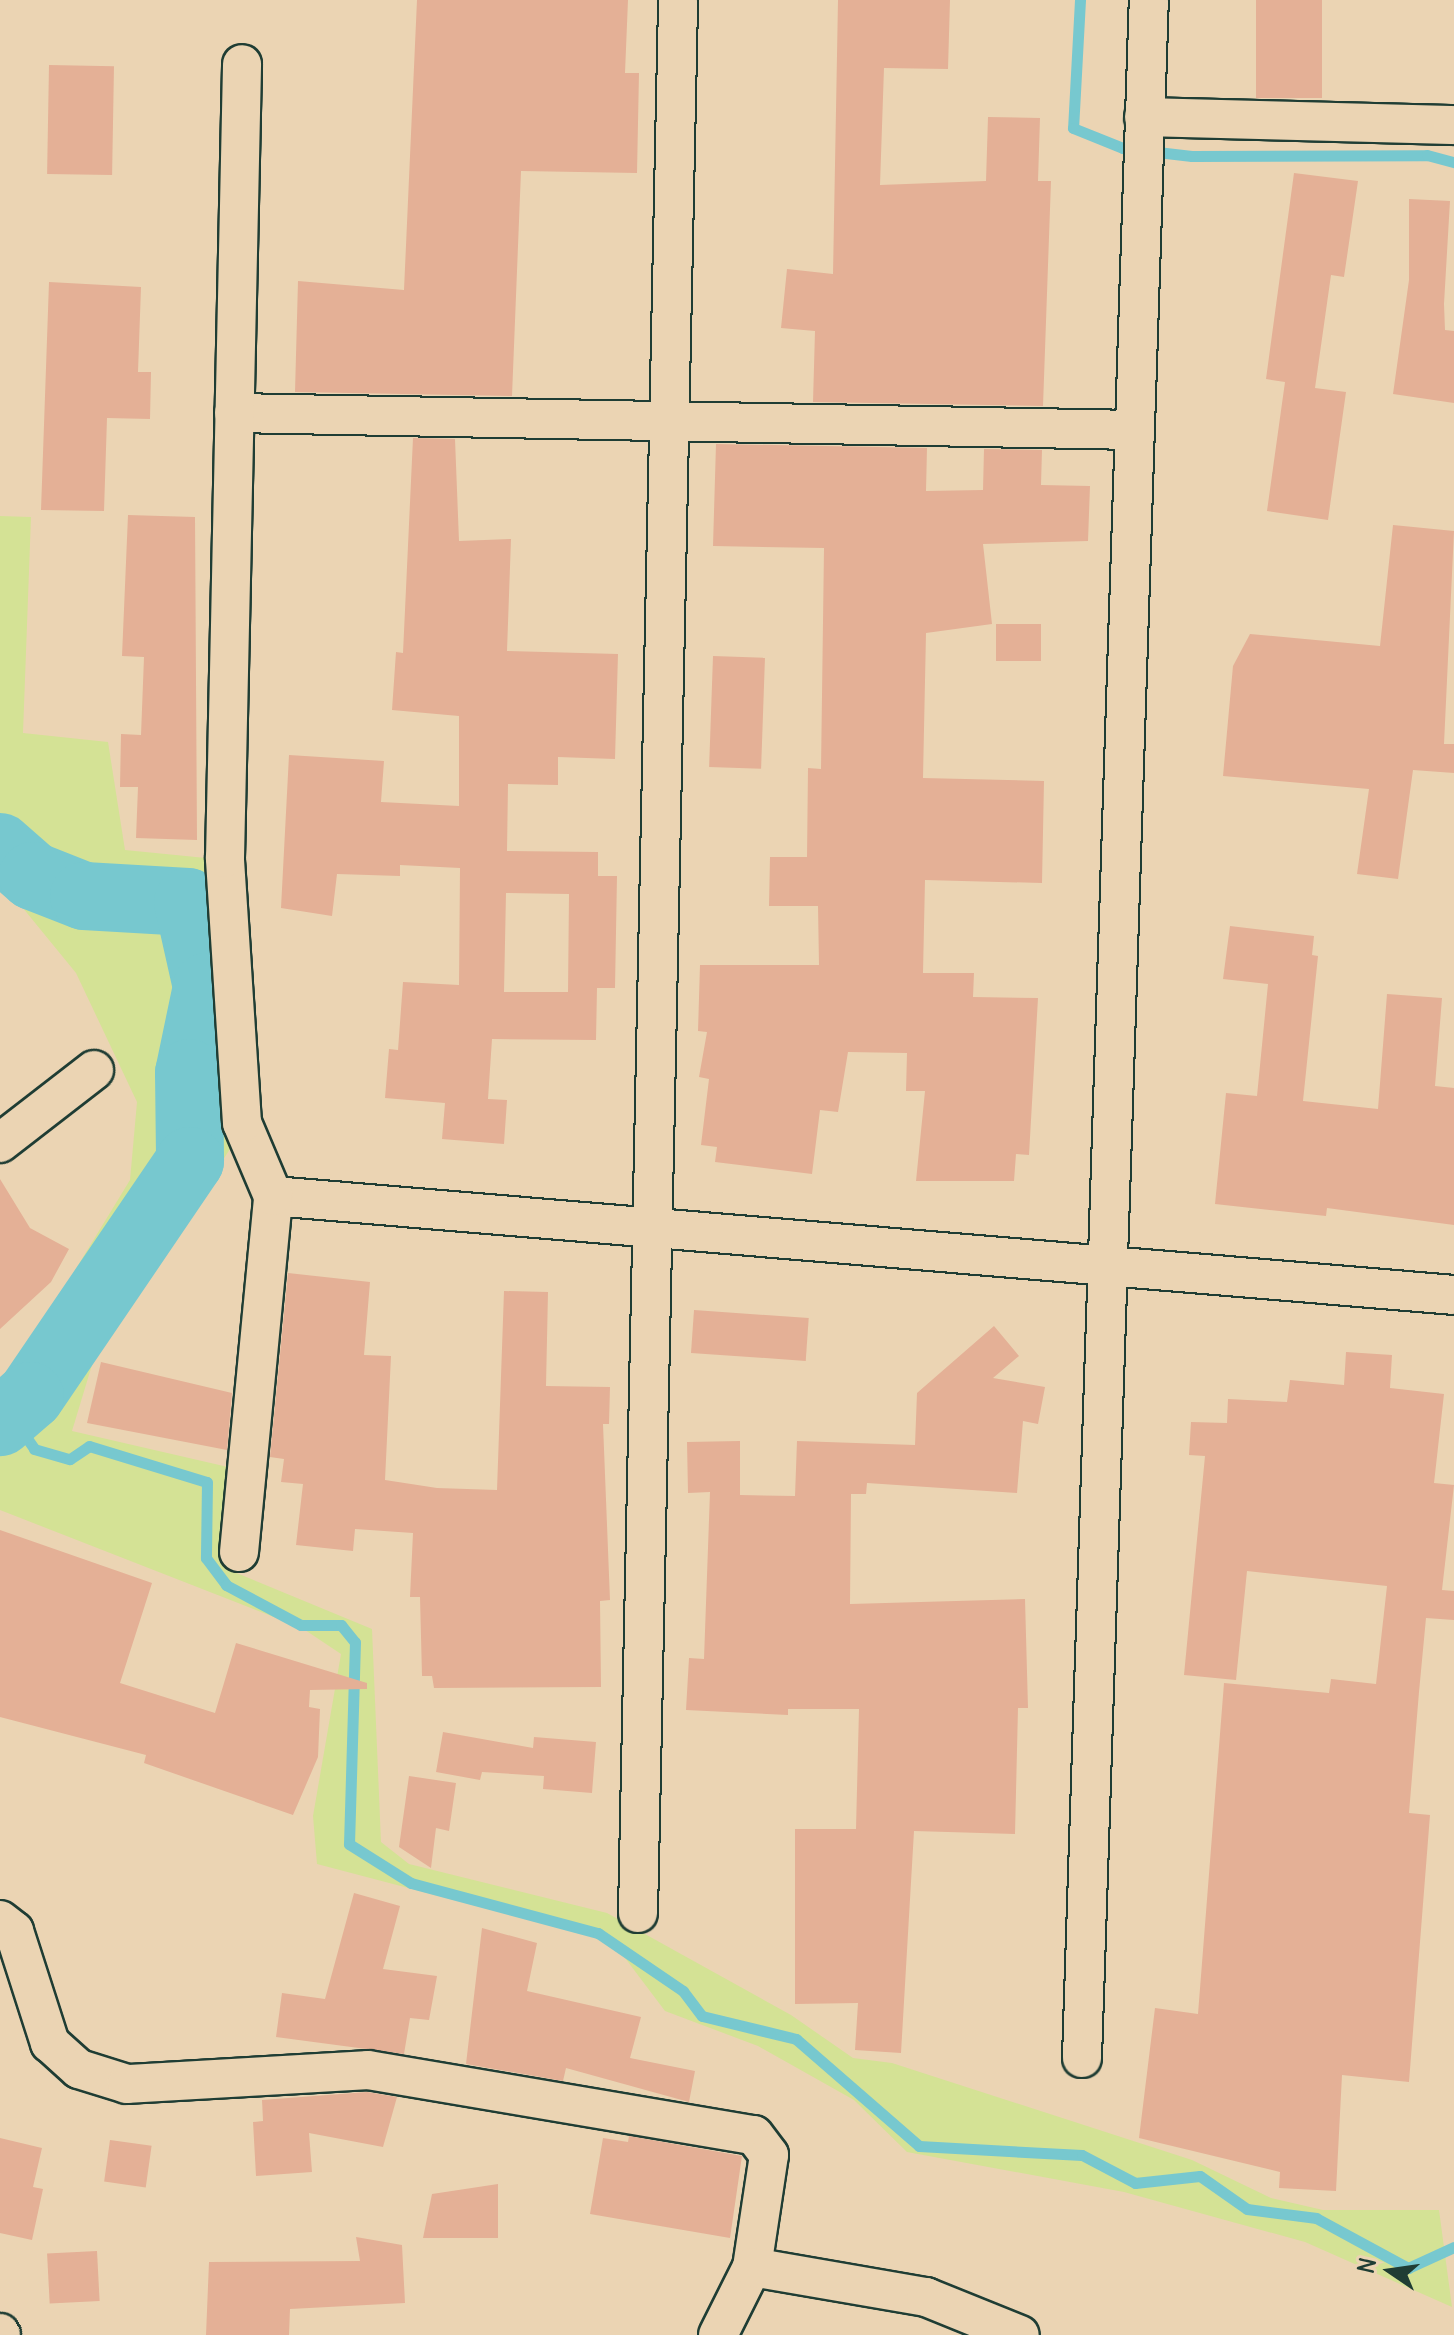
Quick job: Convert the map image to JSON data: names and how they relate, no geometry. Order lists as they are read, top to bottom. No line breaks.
{"north":"left"}
